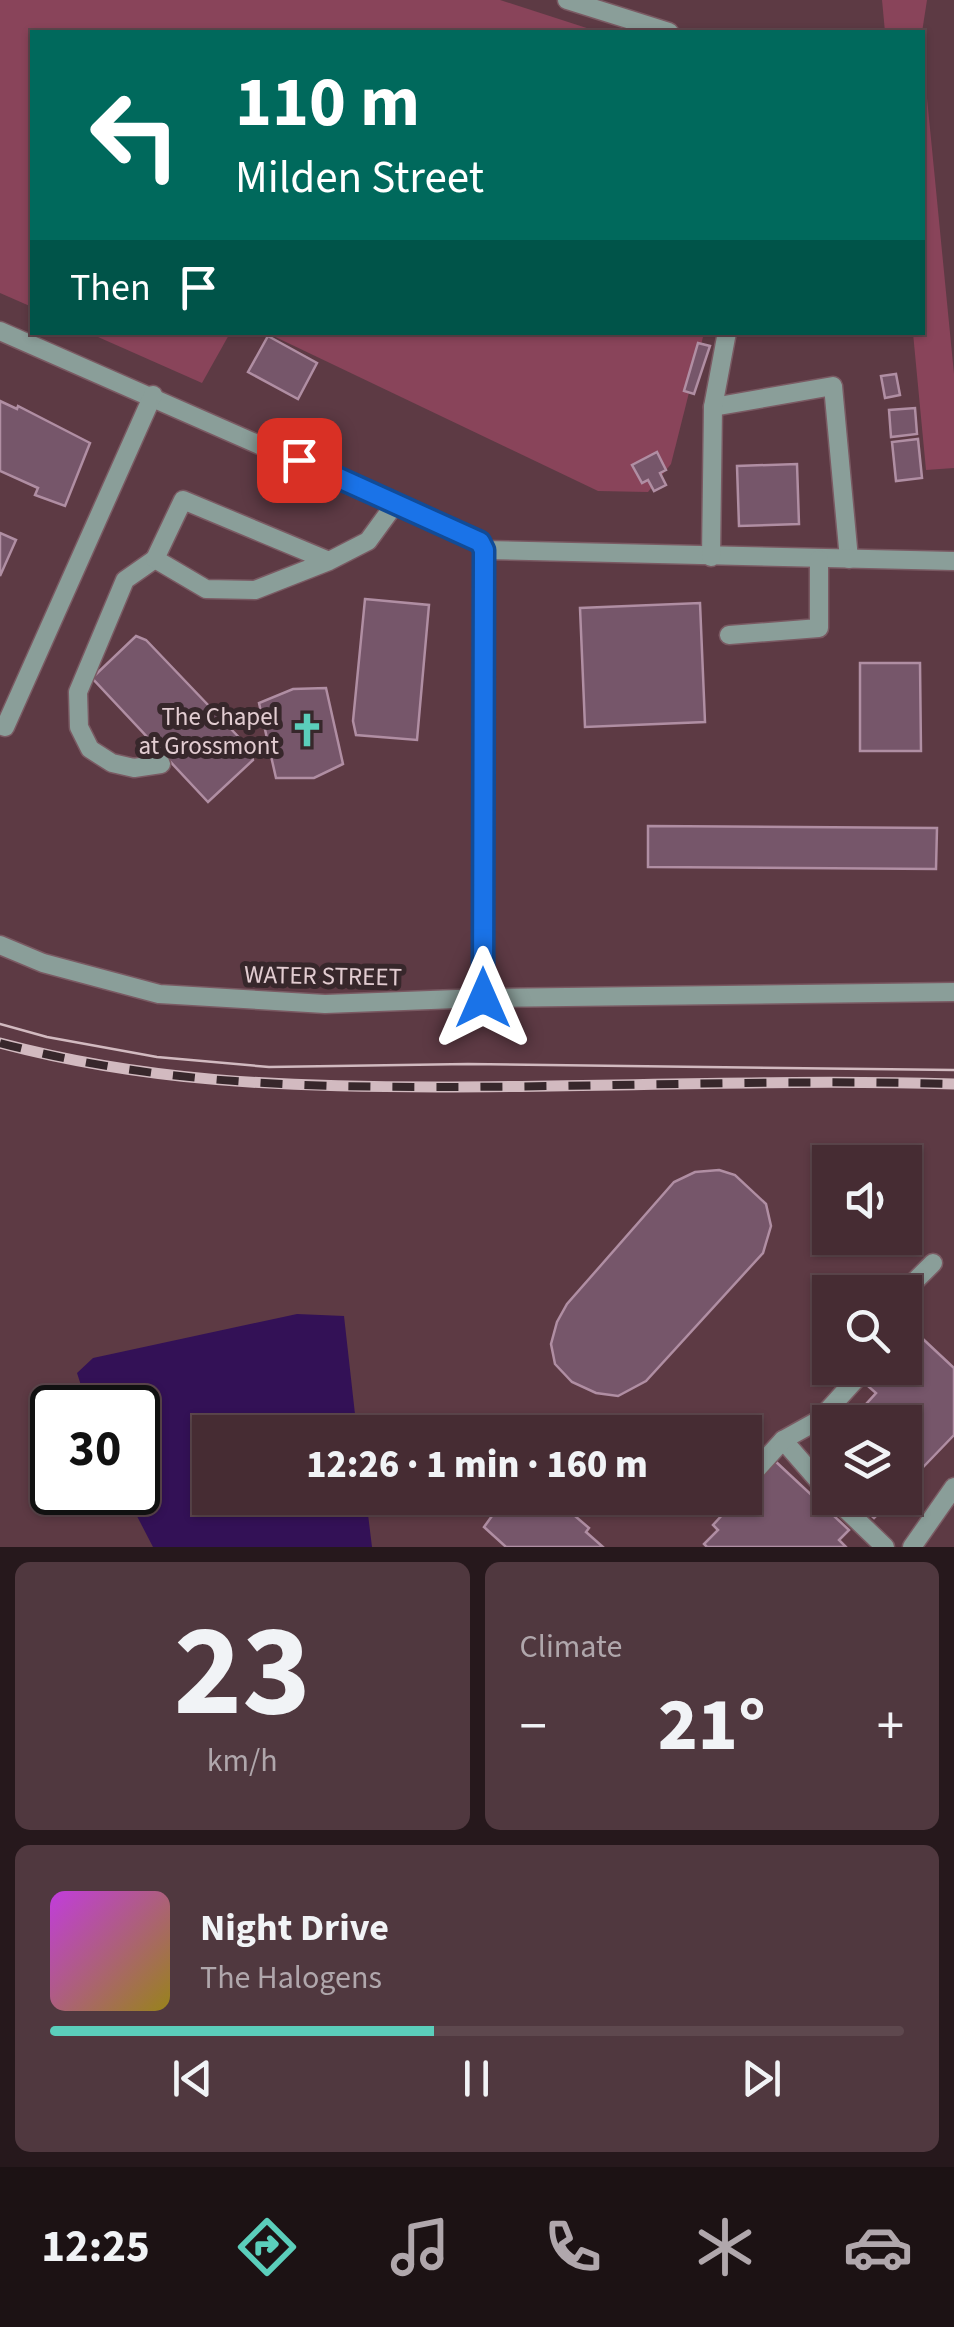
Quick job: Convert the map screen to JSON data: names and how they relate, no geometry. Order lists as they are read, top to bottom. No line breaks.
{"streets":{"street":["WATER STREET"]},"places":{"church":["The Chapel at Grossmont"]},"page":{"turn":["110 m","Milden Street"],"then":"Then","limit":"30","trip":"12:26 · 1 min · 160 m","tile":[["23","km/h"],"Climate"],"heat":["−","21°","+"],"song":["Night Drive","The Halogens"],"tabs":"12:25"}}
